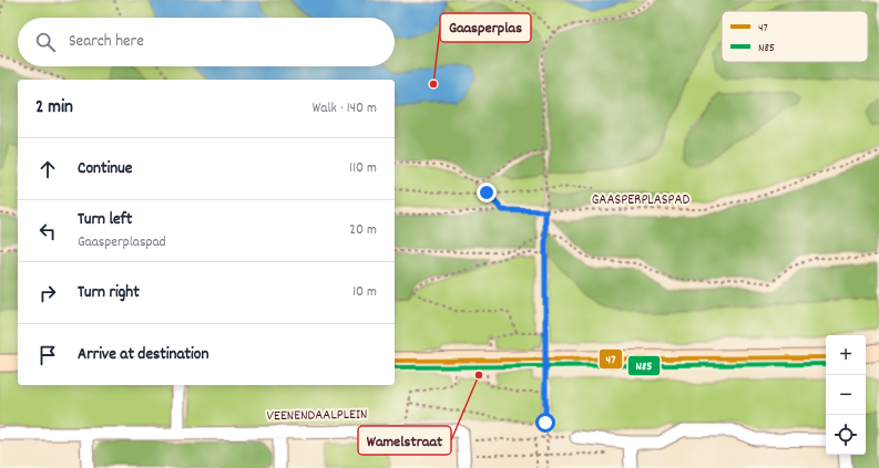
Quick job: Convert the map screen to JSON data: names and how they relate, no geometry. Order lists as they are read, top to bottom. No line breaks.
{"streets":{"street":["VEENENDAALPLEIN"],"path":["GAASPERPLASPAD"]},"places":["Gaasperplas","Wamelstraat"],"lines":["transit line 47","transit line N85"],"legend":["47","N85"],"page":{"search":"Search here","heading":["2 min","Walk · 140 m"],"list":[["Continue","110 m"],["Turn left","Gaasperplaspad","20 m"],["Turn right","10 m"],"Arrive at destination"],"map_buttons":["+","−"]}}
